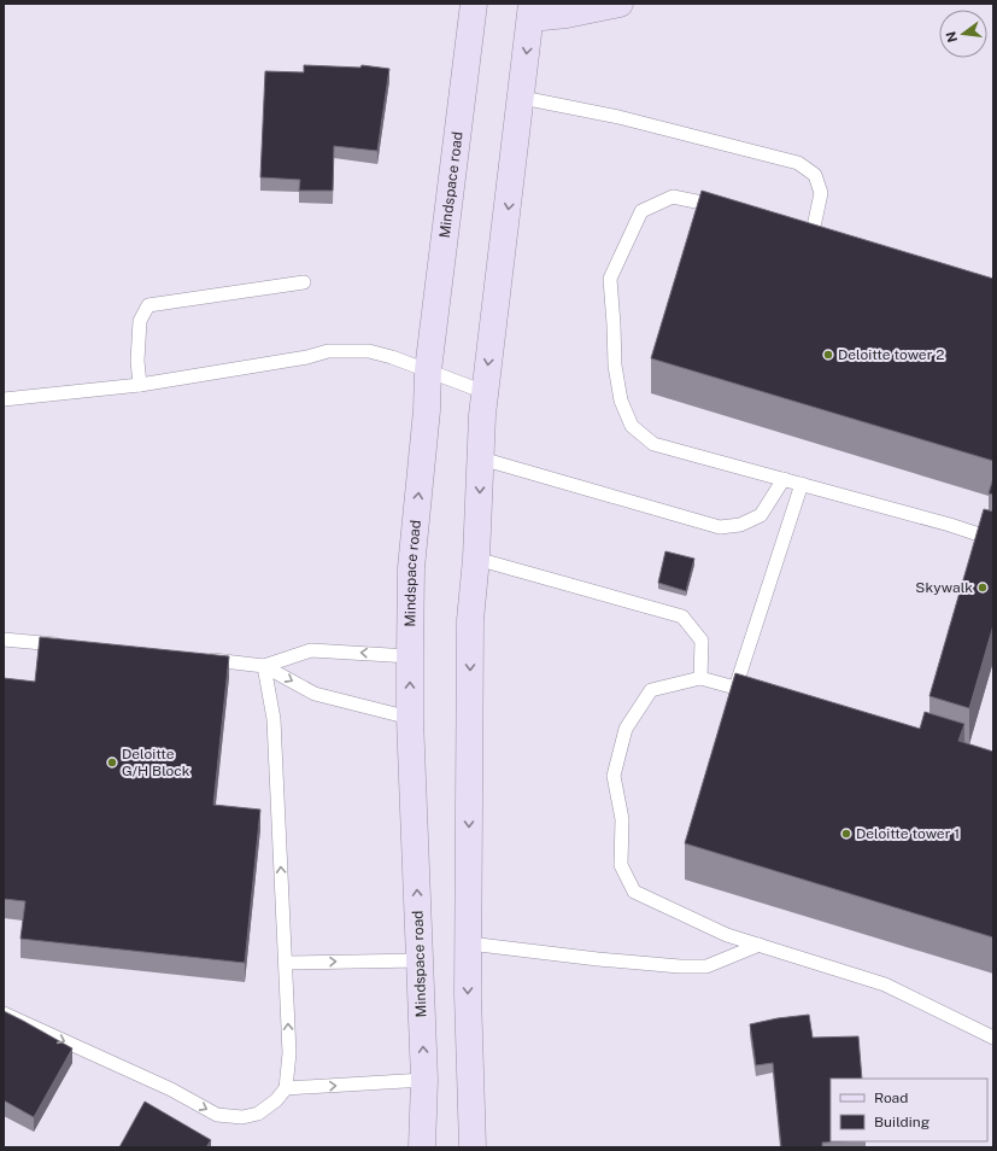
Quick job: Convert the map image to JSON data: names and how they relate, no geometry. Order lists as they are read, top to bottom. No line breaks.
{"streets":{"main road":["Mindspace road"]},"places":["Deloitte tower 2","Skywalk","Deloitte G/H Block","Deloitte tower 1"],"legend":["Road","Building"],"north":"left"}
